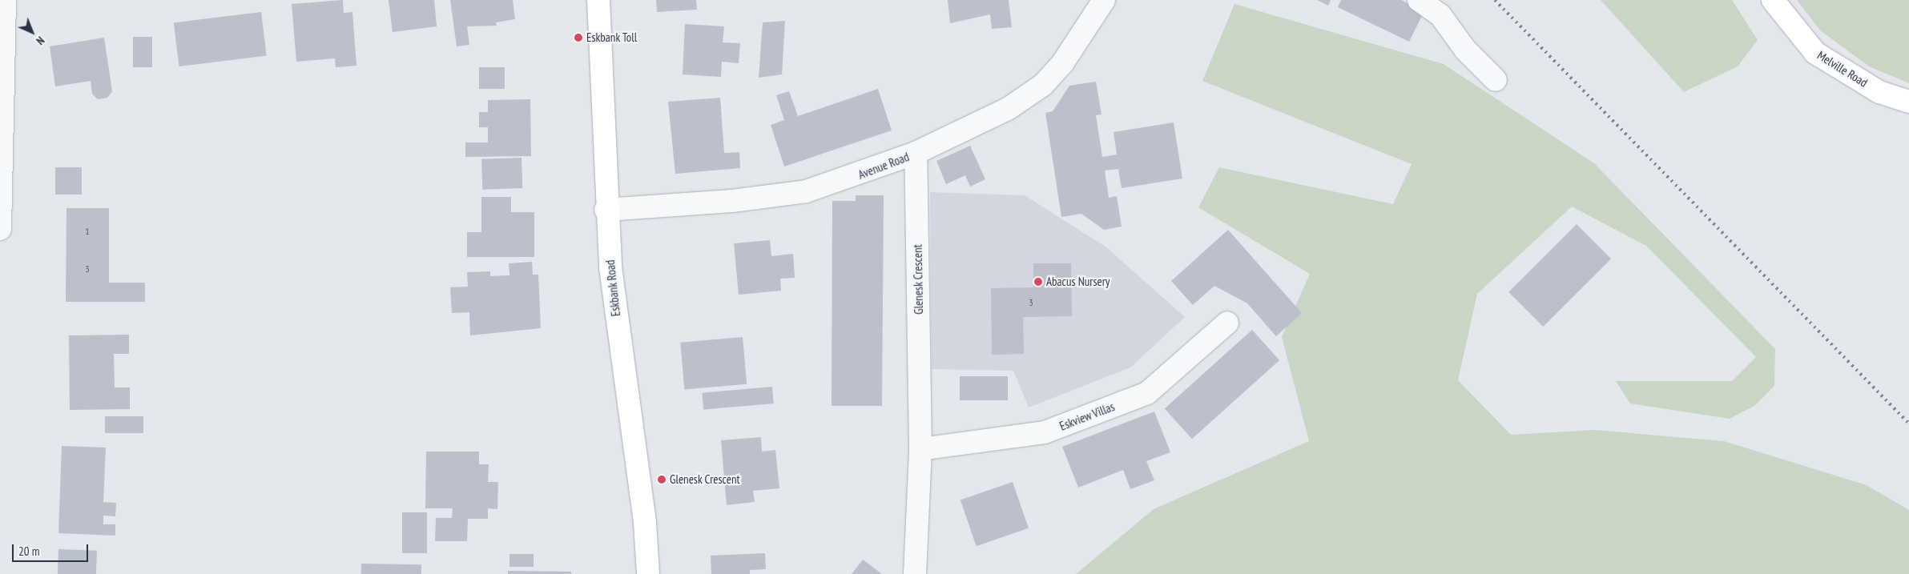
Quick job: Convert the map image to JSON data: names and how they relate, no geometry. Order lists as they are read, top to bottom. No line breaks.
{"streets":{"main road":["Melville Road","Eskbank Road"],"street":["Avenue Road","Glenesk Crescent","Eskview Villas"]},"crossings":[["Avenue Road","Glenesk Crescent"],["Avenue Road","Eskbank Road"],["Glenesk Crescent","Eskview Villas"]],"places":["Eskbank Toll","Abacus Nursery","Glenesk Crescent"],"house_numbers":["1","3","3"],"scale_bar":"20 m","north":"bottom right"}
